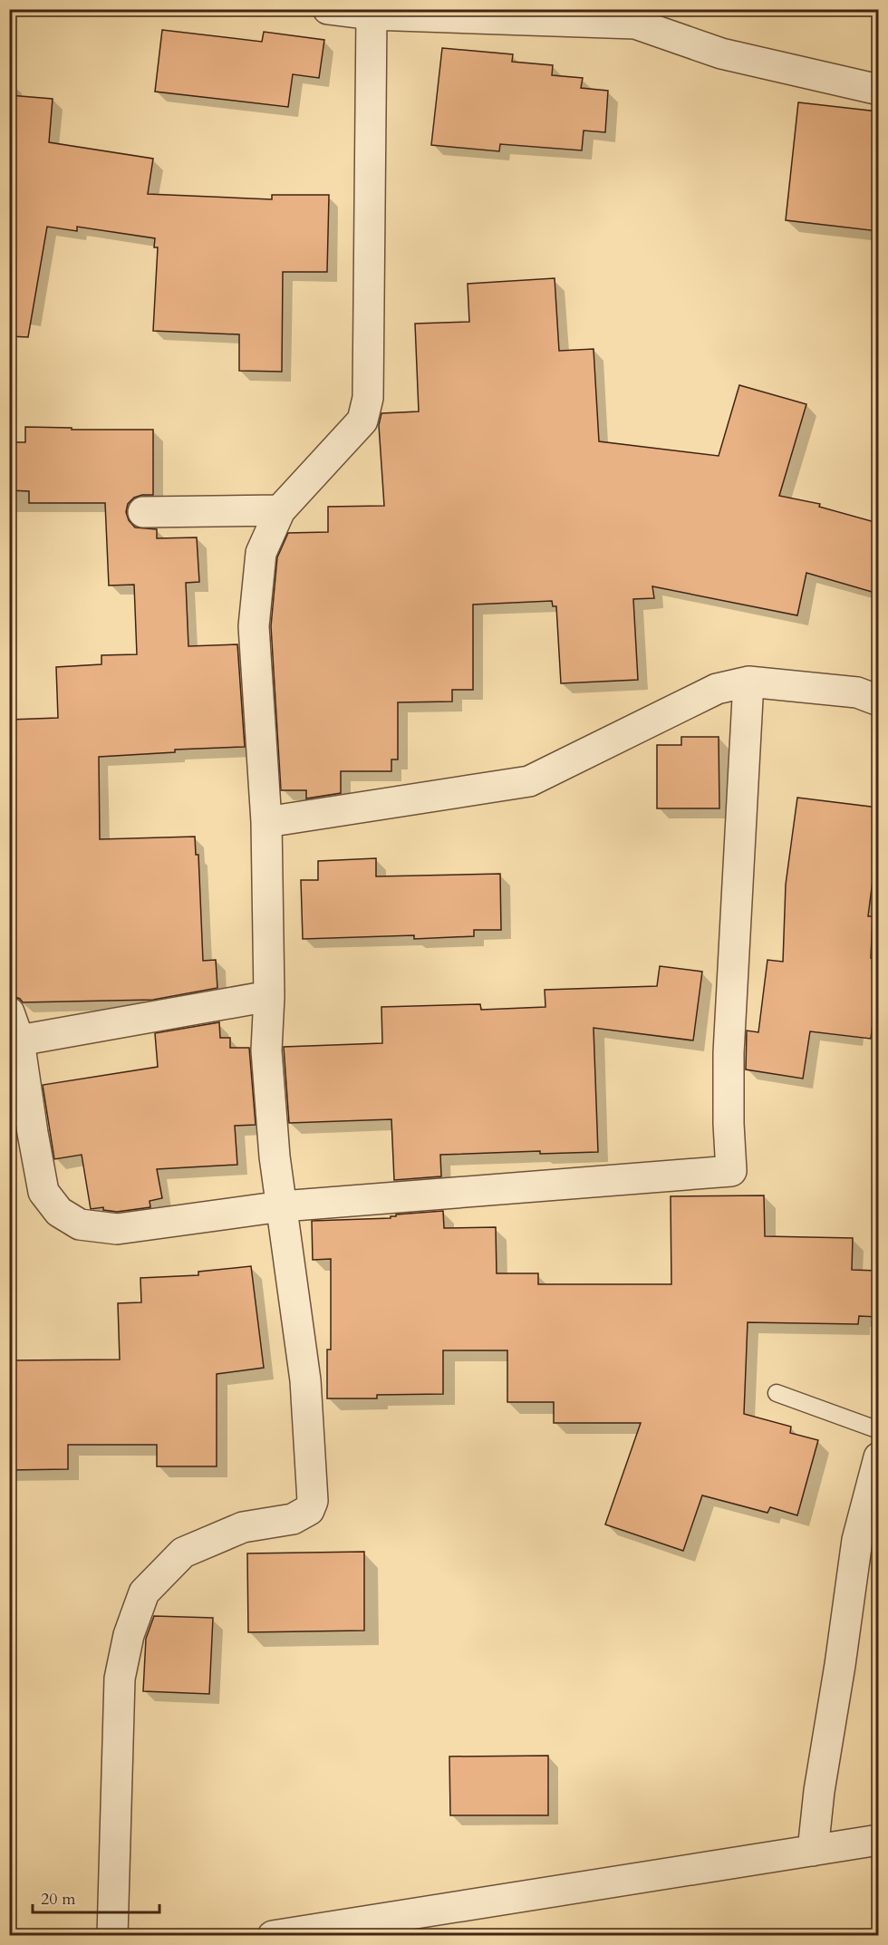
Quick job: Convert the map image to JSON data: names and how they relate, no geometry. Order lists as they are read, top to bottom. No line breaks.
{"scale_bar":"20 m"}
